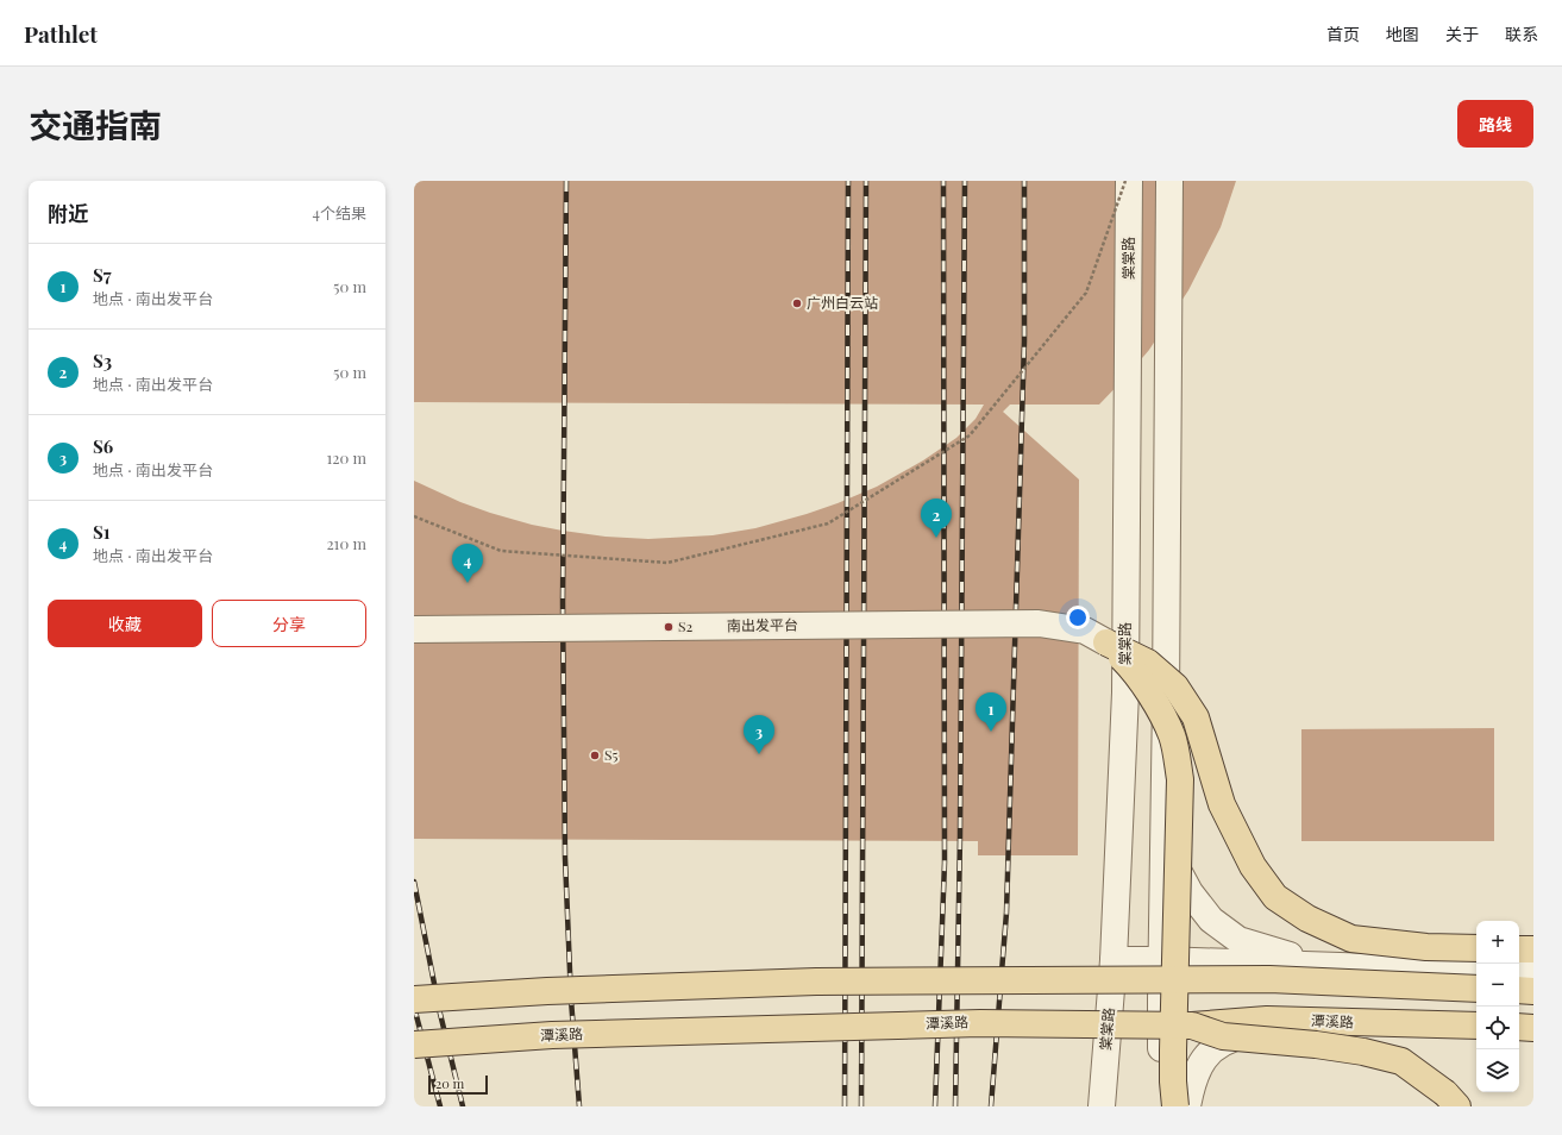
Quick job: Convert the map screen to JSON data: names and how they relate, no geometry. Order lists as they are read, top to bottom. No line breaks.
{"streets":{"main road":["潭溪路"],"street":["棠棠路","南出发平台"]},"places":["广州白云站","S2","S5"],"scale_bar":"20 m","page":{"header":"Pathlet","nav":["首页","地图","关于","联系"],"title":"交通指南","buttons":["路线",["收藏","分享"]],"heading":["附近","4个结果"],"list":[{"mark":"1","name":"S7","note":"地点 · 南出发平台","value":"50 m"},{"mark":"2","name":"S3","note":"地点 · 南出发平台","value":"50 m"},{"mark":"3","name":"S6","note":"地点 · 南出发平台","value":"120 m"},{"mark":"4","name":"S1","note":"地点 · 南出发平台","value":"210 m"}],"pins":["2","4","1","3"],"map_buttons":["+","−"],"scale":"20 m"}}
